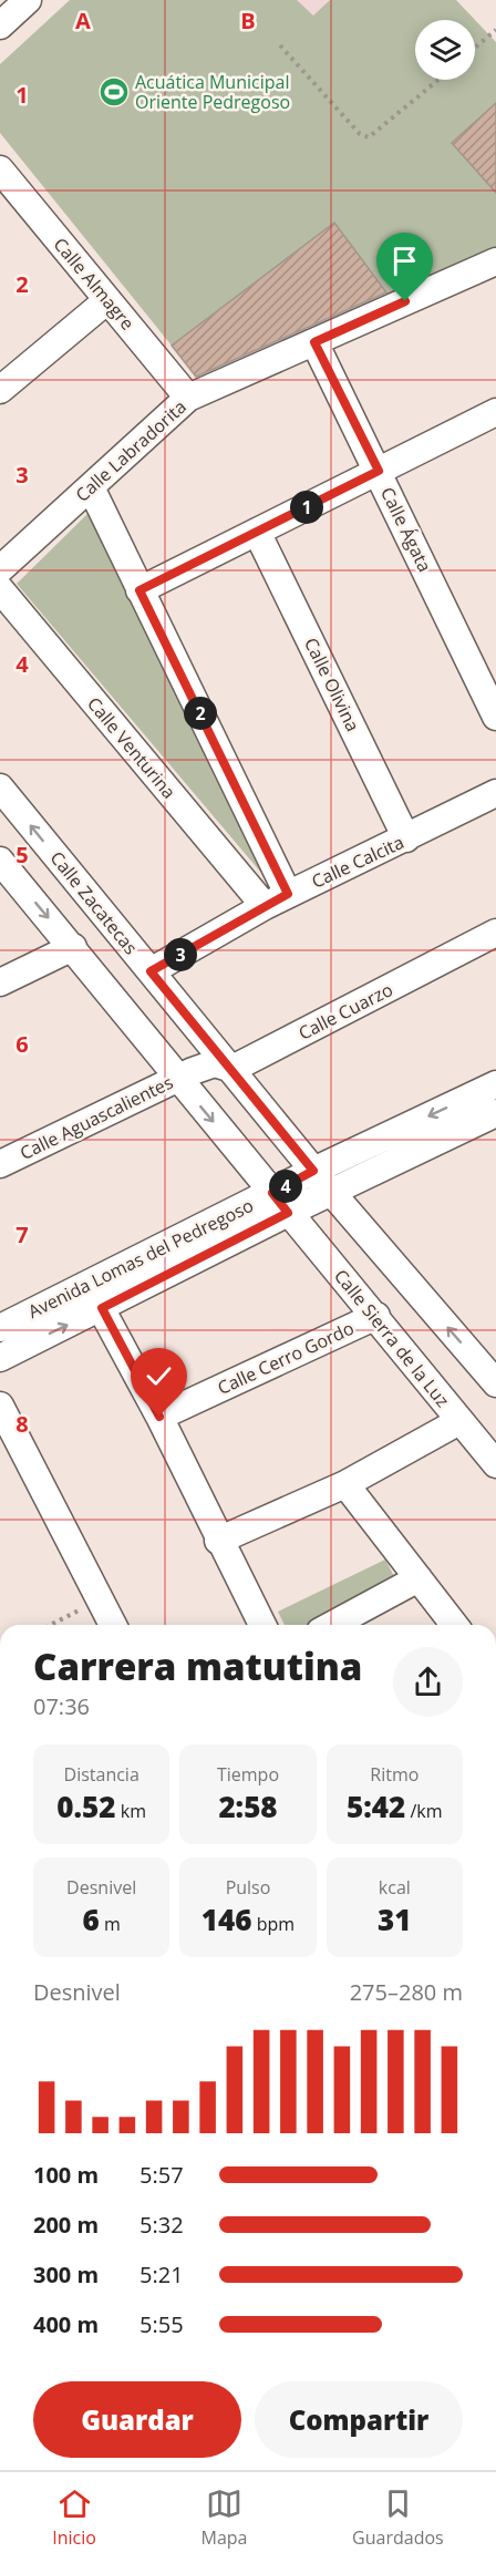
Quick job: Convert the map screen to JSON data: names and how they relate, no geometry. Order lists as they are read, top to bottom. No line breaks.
{"streets":{"street":["Calle Almagre","Calle Labradorita","Calle Ágata","Calle Olivina","Calle Venturina","Calle Calcita","Calle Zacatecas","Calle Cuarzo","Calle Aguascalientes","Avenida Lomas del Pedregoso","Calle Sierra de la Luz","Calle Cerro Gordo"]},"crossings":[["Calle Almagre","Calle Labradorita"],["Calle Labradorita","Calle Ágata"],["Calle Olivina","Calle Calcita"],["Calle Venturina","Calle Calcita"],["Calle Calcita","Calle Zacatecas"],["Calle Zacatecas","Calle Cuarzo"],["Calle Zacatecas","Calle Aguascalientes"],["Calle Zacatecas","Avenida Lomas del Pedregoso"],["Calle Zacatecas","Calle Sierra de la Luz"],["Calle Cuarzo","Calle Aguascalientes"],["Avenida Lomas del Pedregoso","Calle Sierra de la Luz"],["Calle Sierra de la Luz","Calle Cerro Gordo"]],"places":{"sports":["Acuática Municipal Oriente Pedregoso"]},"page":{"pins":["1","2","3","4"],"heading":["Carrera matutina","07:36"],"stats":[["Distancia","0.52 km"],["Tiempo","2:58"],["Ritmo","5:42 /km"],["Desnivel","6 m"],["Pulso","146 bpm"],["kcal","31"]],"chart":["Desnivel","275–280 m"],"list":[{"name":"100 m","note":"5:57"},{"name":"200 m","note":"5:32"},{"name":"300 m","note":"5:21"},{"name":"400 m","note":"5:55"}],"buttons":["Guardar","Compartir"],"tabs":["Inicio","Mapa","Guardados"]},"grid":{"columns":["A","B"],"rows":["1","2","3","4","5","6","7","8"]}}
